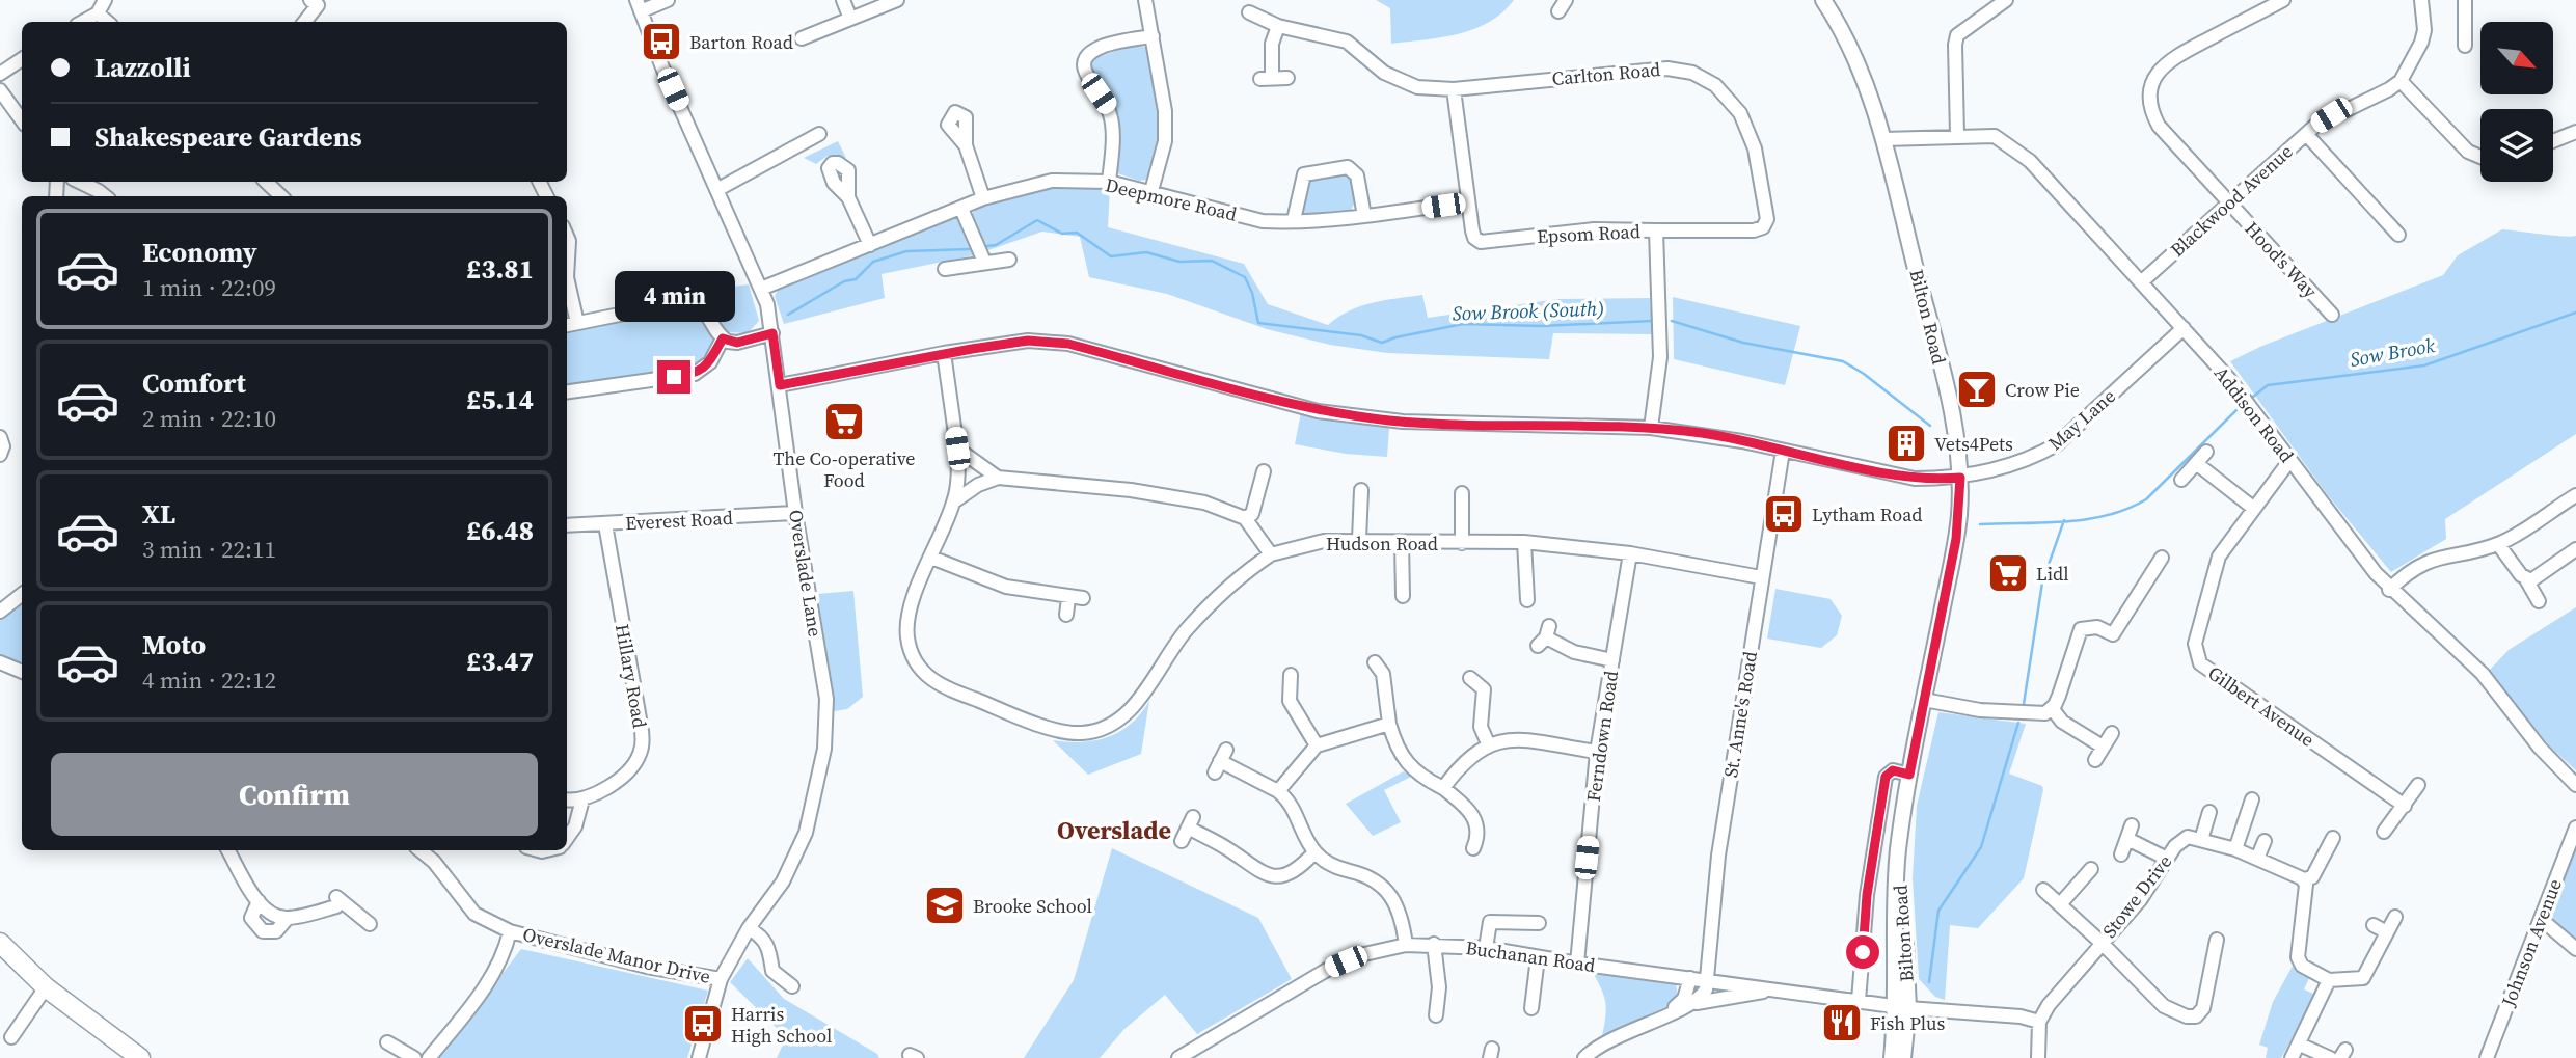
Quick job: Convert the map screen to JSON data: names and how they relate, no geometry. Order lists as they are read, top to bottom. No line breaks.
{"streets":{"main road":["Bilton Road"],"street":["Carlton Road","Deepmore Road","Blackwood Avenue","Epsom Road","Hood's Way","Addison Road","May Lane","Everest Road","Hudson Road","Overslade Lane","Hillary Road","Gilbert Avenue","St. Anne's Road","Ferndown Road","Stowe Drive","Johnson Avenue","Overslade Manor Drive","Buchanan Road"]},"crossings":[["Carlton Road","Epsom Road"],["Deepmore Road","Epsom Road"],["Deepmore Road","Overslade Lane"],["Blackwood Avenue","Hood's Way"],["Blackwood Avenue","Addison Road"],["Bilton Road","Addison Road"],["Bilton Road","May Lane"],["Bilton Road","Buchanan Road"],["Addison Road","May Lane"],["Addison Road","Gilbert Avenue"],["Everest Road","Overslade Lane"],["Everest Road","Hillary Road"],["Hudson Road","St. Anne's Road"],["Hudson Road","Ferndown Road"],["Overslade Lane","Overslade Manor Drive"],["St. Anne's Road","Buchanan Road"],["Ferndown Road","Buchanan Road"],["Stowe Drive","Buchanan Road"]],"districts":["Overslade"],"water":["Sow Brook (South)","Sow Brook"],"places":{"bus stop":["Barton Road","Lytham Road","Harris High School"],"bar":["Crow Pie"],"supermarket":["The Co-operative Food","Lidl"],"building":["Vets4Pets"],"school or university":["Brooke School"],"restaurant":["Fish Plus"]},"north":"bottom right","page":{"banner":["Lazzolli","Shakespeare Gardens"],"list":[{"name":"Economy","note":"1 min · 22:09","value":"£3.81"},{"name":"Comfort","note":"2 min · 22:10","value":"£5.14"},{"name":"XL","note":"3 min · 22:11","value":"£6.48"},{"name":"Moto","note":"4 min · 22:12","value":"£3.47"}],"bubble":"4 min","buttons":"Confirm"}}
